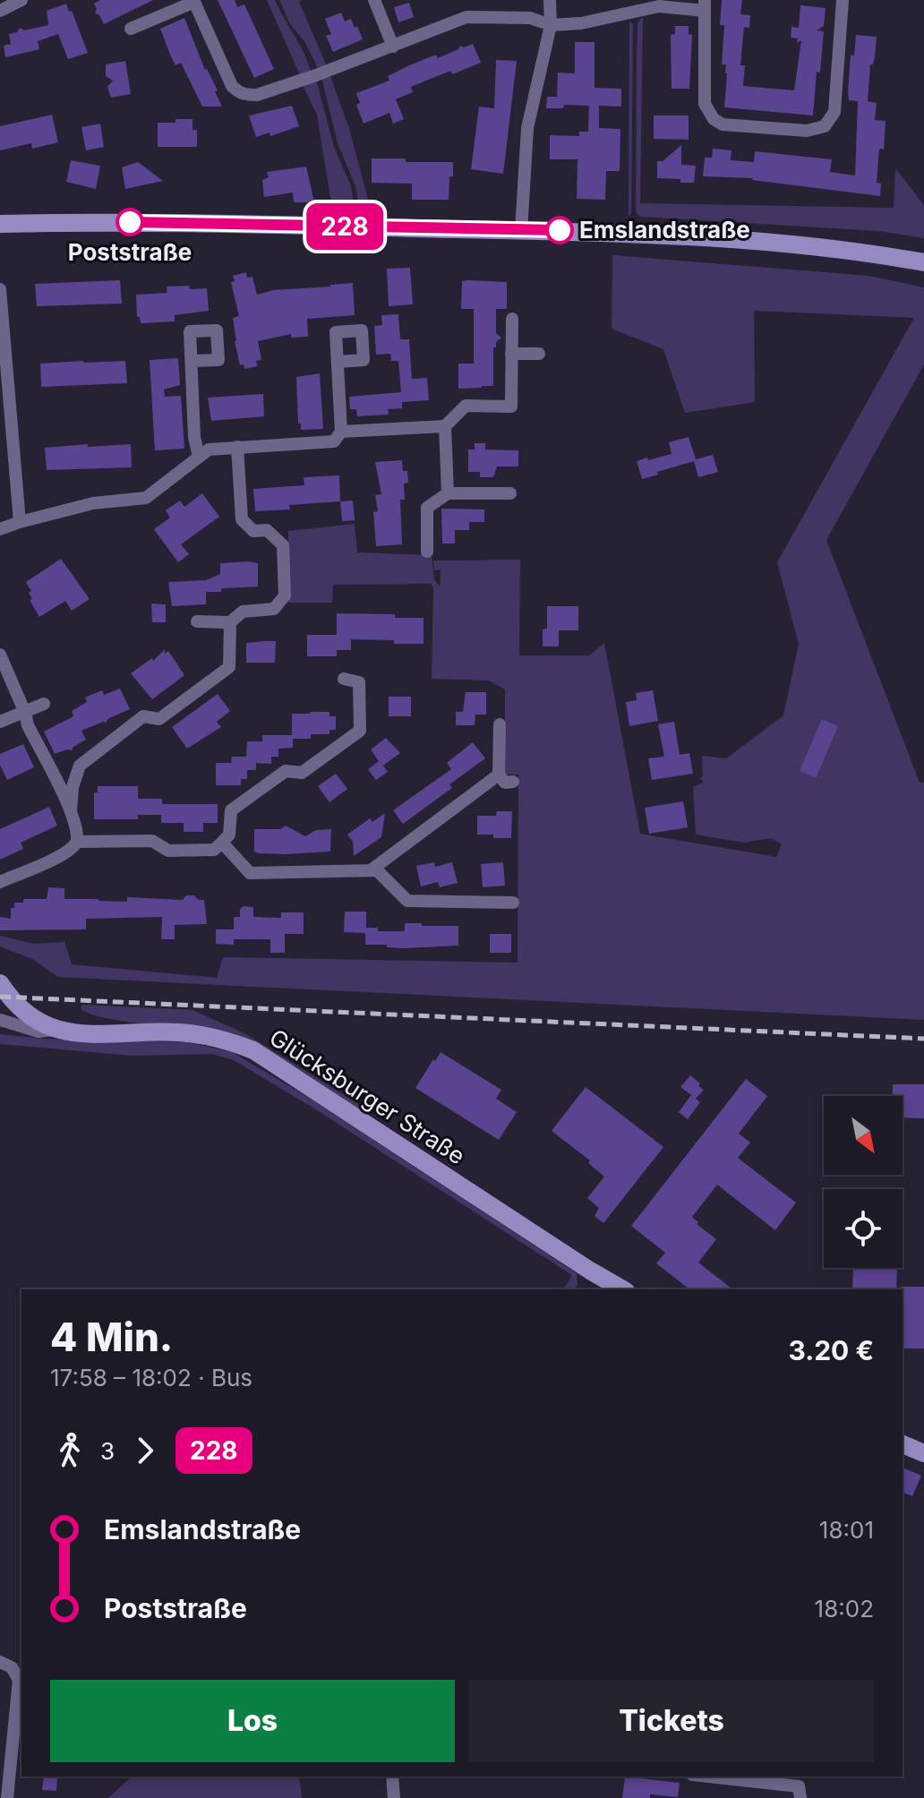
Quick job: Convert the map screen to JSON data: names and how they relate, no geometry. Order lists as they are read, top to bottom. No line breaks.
{"streets":{"main road":["Glücksburger Straße"]},"places":["Poststraße","Emslandstraße"],"lines":["bus line 228"],"north":"bottom right","page":{"on_map":"228","heading":["4 Min.","17:58 – 18:02 · Bus","3.20 €"],"legs":["3","228"],"list":[{"name":"Emslandstraße","value":"18:01"},{"name":"Poststraße","value":"18:02"}],"buttons":["Los","Tickets"]}}
